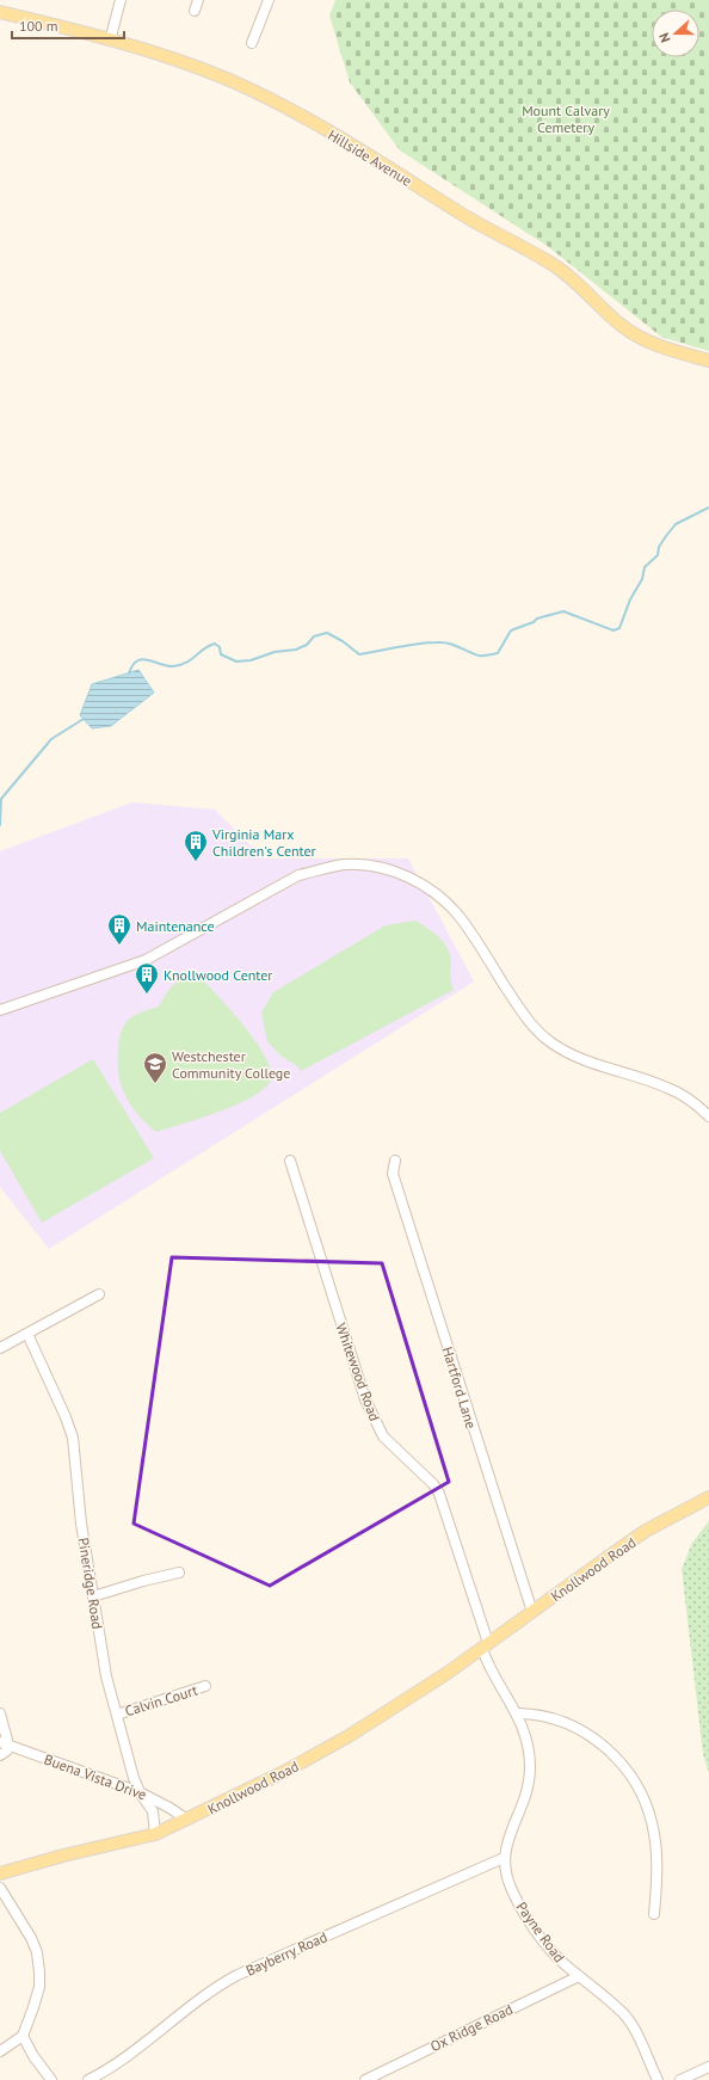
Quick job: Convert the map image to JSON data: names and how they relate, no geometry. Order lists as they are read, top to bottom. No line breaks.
{"streets":{"main road":["Hillside Avenue","Knollwood Road"],"street":["Whitewood Road","Hartford Lane","Pineridge Road","Calvin Court","Buena Vista Drive","Payne Road","Bayberry Road","Ox Ridge Road"]},"crossings":[["Whitewood Road","Knollwood Road"],["Whitewood Road","Payne Road"],["Hartford Lane","Knollwood Road"],["Knollwood Road","Pineridge Road"],["Knollwood Road","Buena Vista Drive"],["Knollwood Road","Payne Road"],["Pineridge Road","Calvin Court"],["Pineridge Road","Buena Vista Drive"],["Payne Road","Bayberry Road"],["Payne Road","Ox Ridge Road"]],"parks":["Mount Calvary Cemetery"],"places":{"building":["Virginia Marx Children's Center","Maintenance","Knollwood Center"],"school or university":["Westchester Community College"]},"scale_bar":"100 m","north":"left"}
